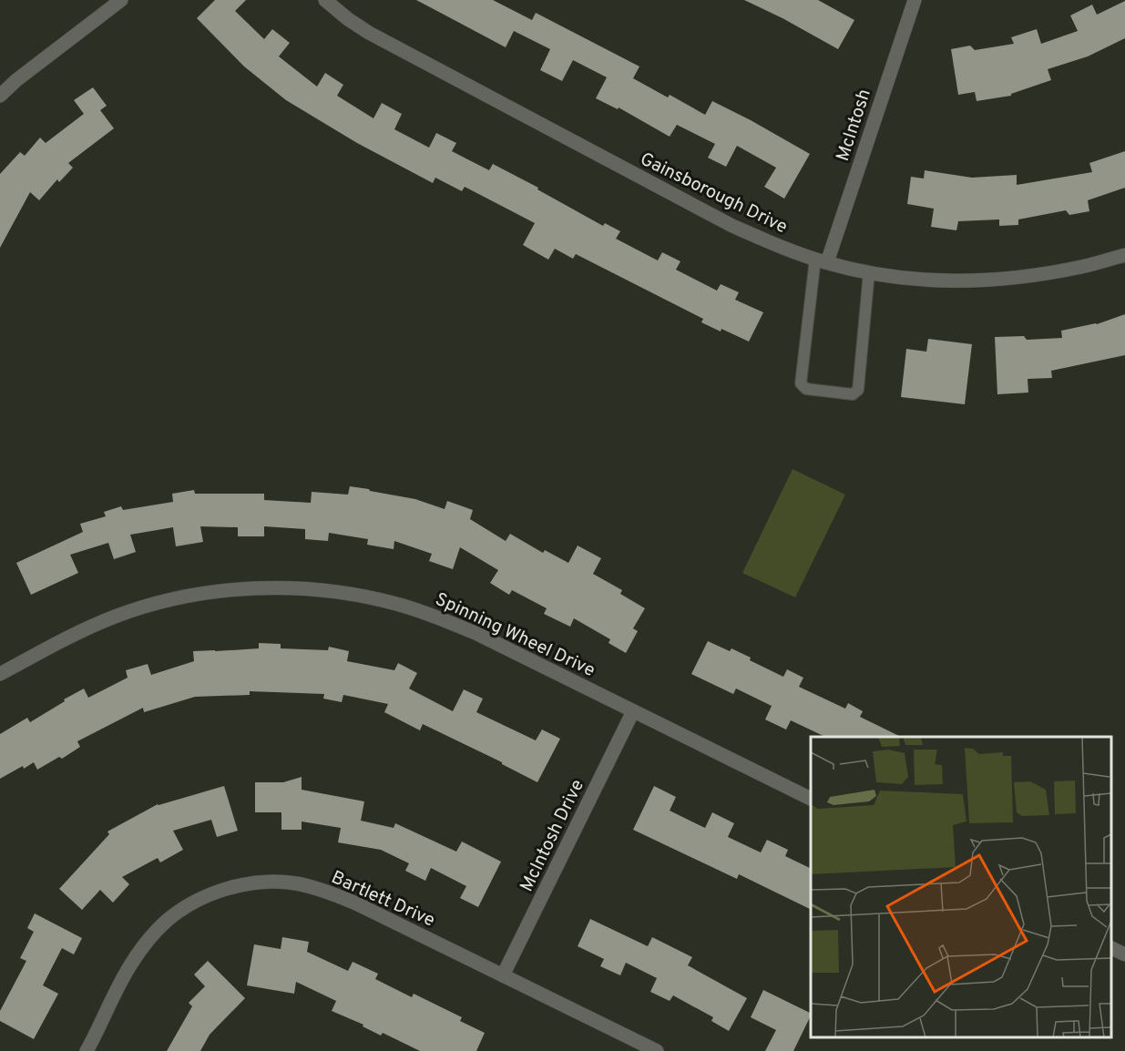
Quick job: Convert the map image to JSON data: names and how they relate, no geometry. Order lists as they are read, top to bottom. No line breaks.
{"streets":{"street":["McIntosh","Gainsborough Drive","Spinning Wheel Drive","McIntosh Drive","Bartlett Drive"]},"crossings":[["McIntosh","Gainsborough Drive"],["Spinning Wheel Drive","McIntosh Drive"],["McIntosh Drive","Bartlett Drive"]]}
